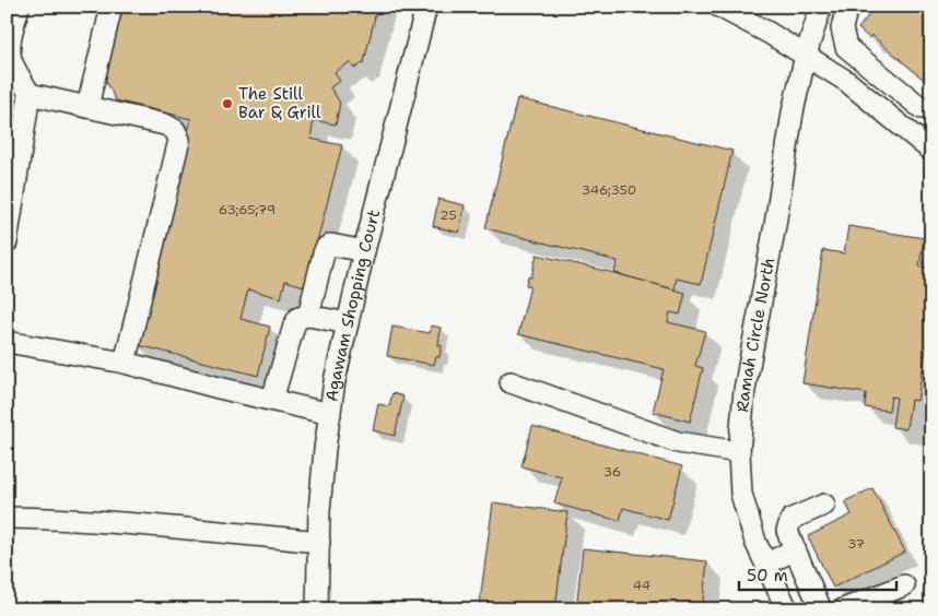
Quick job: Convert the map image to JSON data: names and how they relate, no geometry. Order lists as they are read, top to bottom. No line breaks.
{"streets":{"street":["Agawam Shopping Court","Ramah Circle North"]},"places":["The Still Bar & Grill"],"house_numbers":["346;350","63;65;79","25","36","37","44"],"scale_bar":"50 m"}
